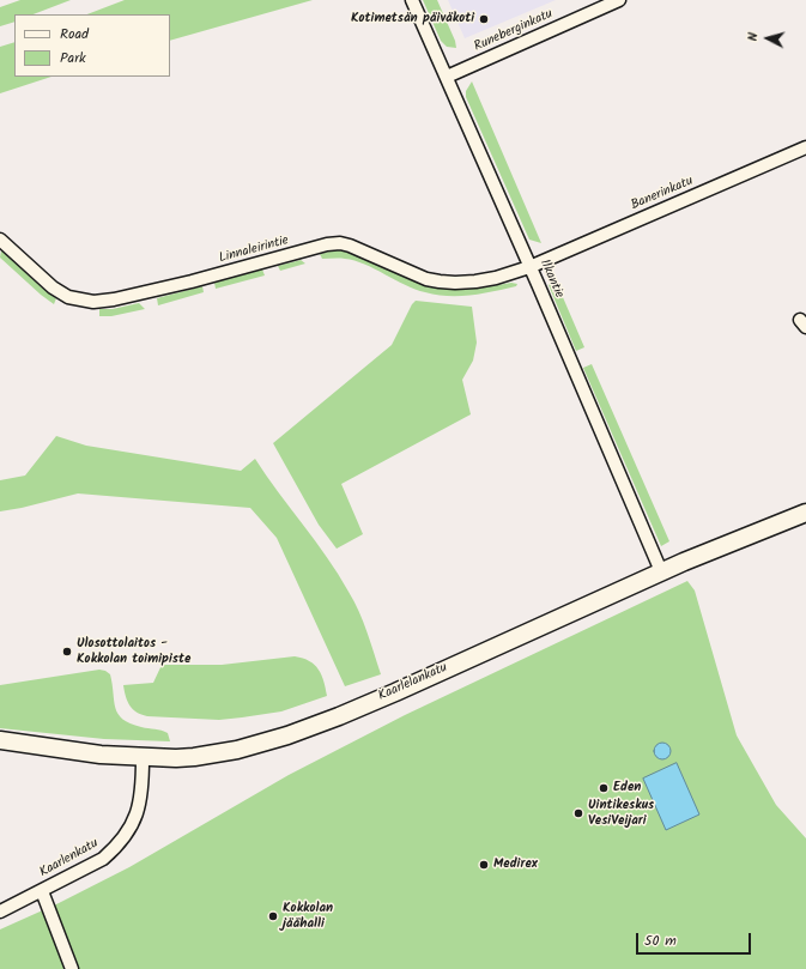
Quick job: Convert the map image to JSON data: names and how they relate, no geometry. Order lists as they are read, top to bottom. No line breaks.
{"streets":{"main road":["Kaarlelankatu"],"street":["Runeberginkatu","Banerinkatu","Linnaleirintie","Ilkantie","Kaarlenkatu"]},"crossings":[["Runeberginkatu","Ilkantie"],["Banerinkatu","Linnaleirintie"],["Banerinkatu","Ilkantie"],["Linnaleirintie","Ilkantie"],["Ilkantie","Kaarlelankatu"],["Kaarlelankatu","Kaarlenkatu"]],"places":["Kotimetsän päiväkoti","Ulosottolaitos - Kokkolan toimipiste","Eden","Uintikeskus VesiVeijari","Medirex","Kokkolan jäähalli"],"legend":["Road","Park"],"scale_bar":"50 m","north":"left"}
